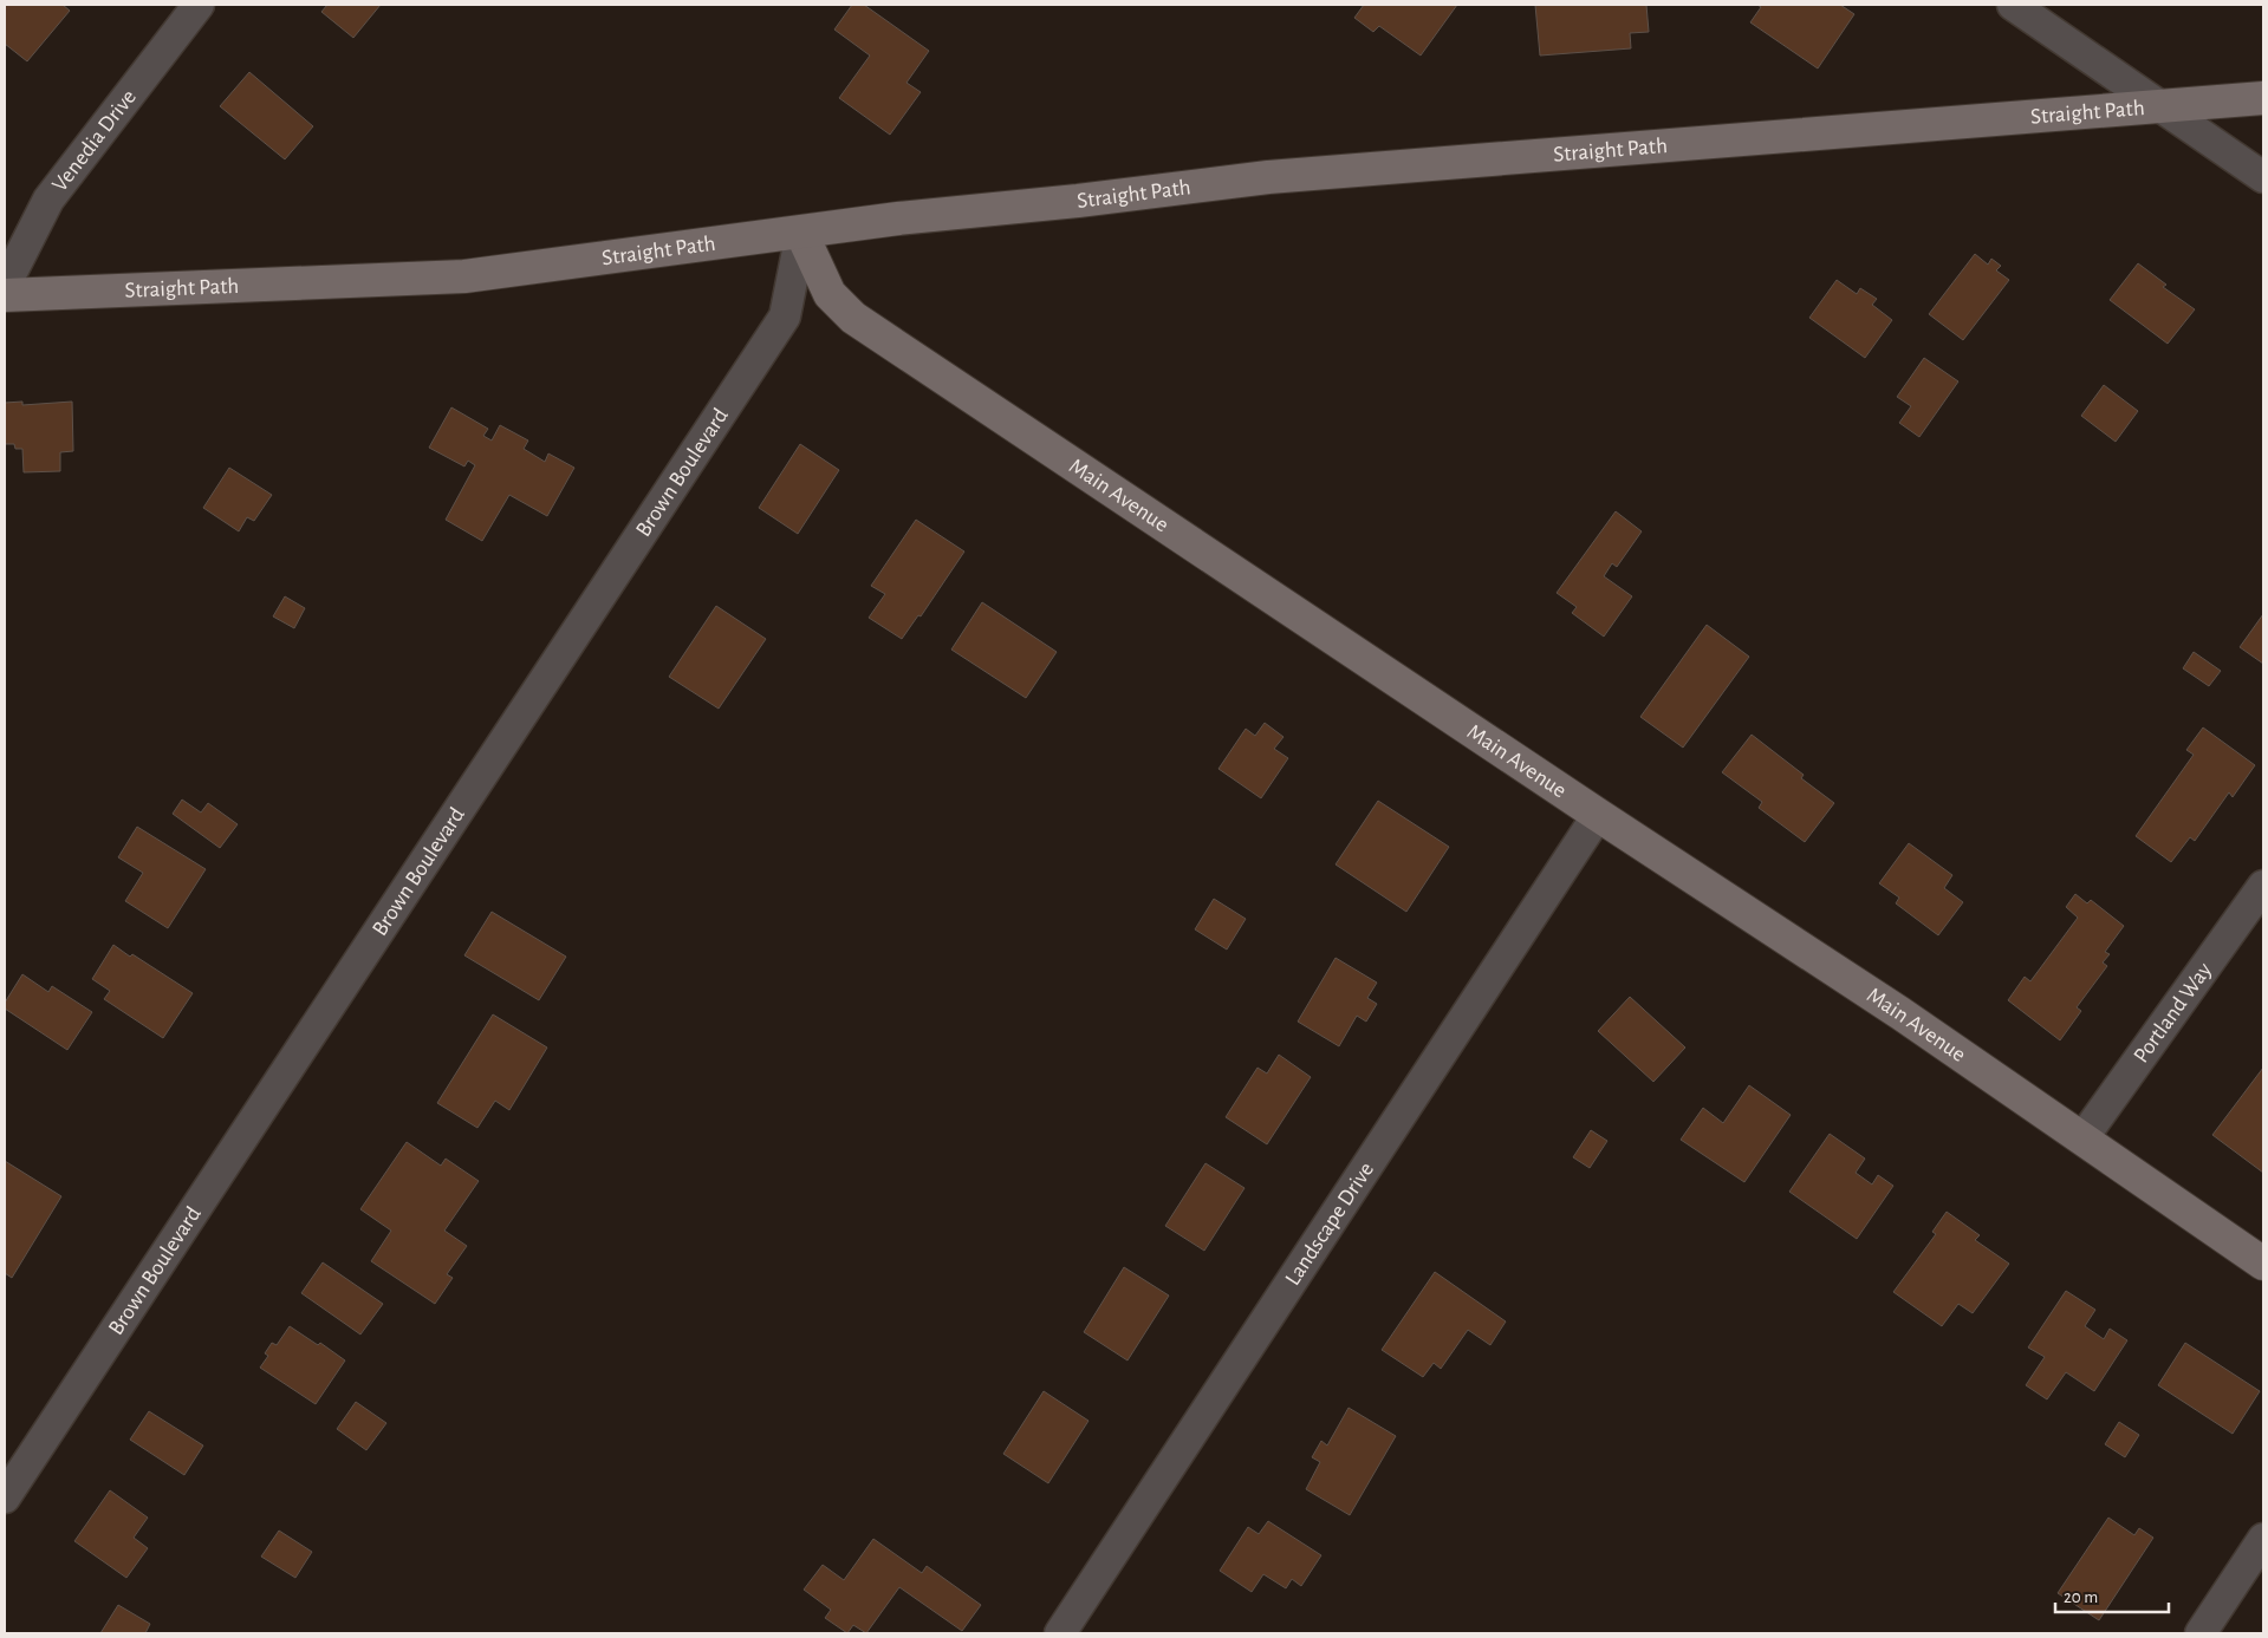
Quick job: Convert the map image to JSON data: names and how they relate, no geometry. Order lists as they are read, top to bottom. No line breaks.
{"streets":{"main road":["Straight Path","Main Avenue"],"street":["Venedia Drive","Brown Boulevard","Portland Way","Landscape Drive"]},"crossings":[["Straight Path","Brown Boulevard"],["Straight Path","Main Avenue"],["Brown Boulevard","Main Avenue"],["Main Avenue","Portland Way"],["Main Avenue","Landscape Drive"]],"scale_bar":"20 m"}
